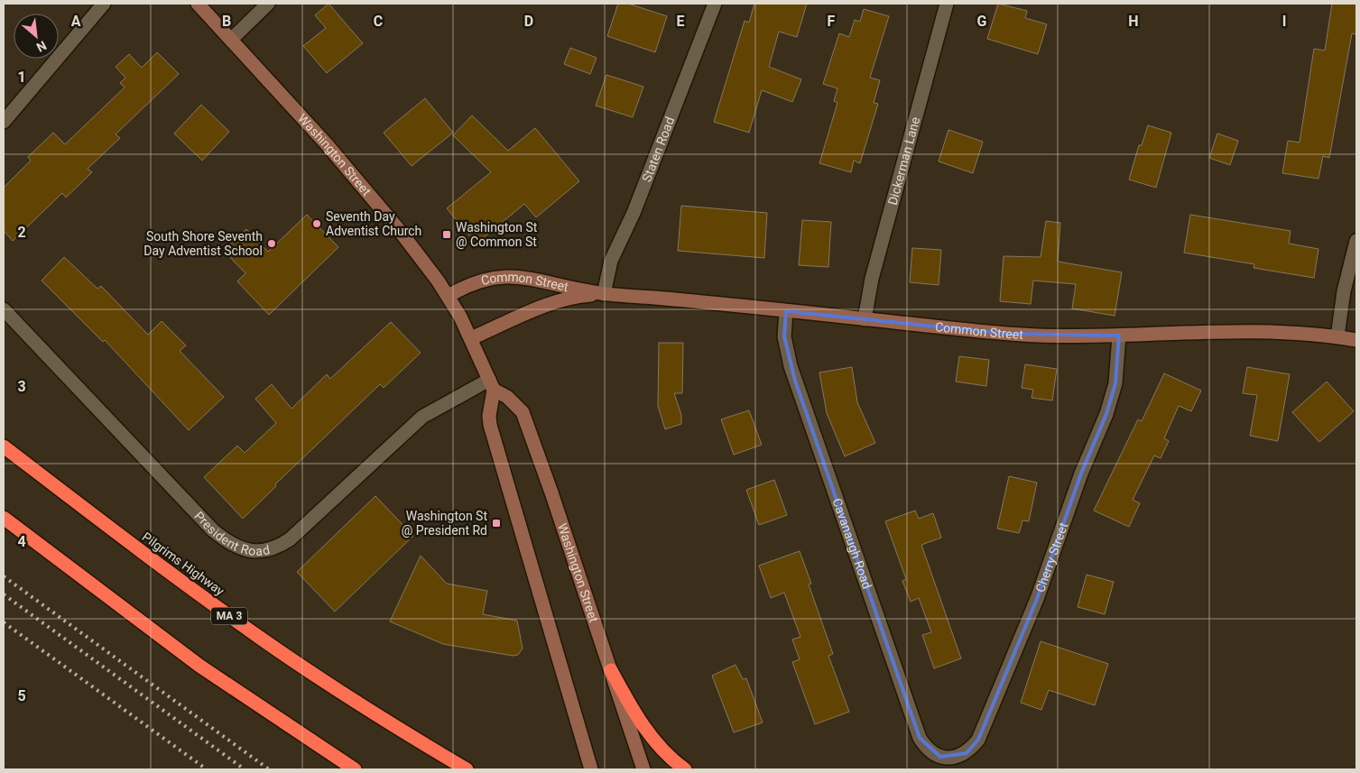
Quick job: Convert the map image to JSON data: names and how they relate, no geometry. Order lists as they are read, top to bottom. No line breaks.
{"streets":{"highway":["Pilgrims Highway","MA 3"],"main road":["Washington Street","Common Street"],"street":["Staten Road","Dickerman Lane","President Road","Cavanaugh Road","Cherry Street"]},"crossings":[["Staten Road","Common Street"],["Washington Street","Common Street"],["Washington Street","President Road"],["Dickerman Lane","Common Street"],["Common Street","Cavanaugh Road"],["Common Street","Cherry Street"],["Cavanaugh Road","Cherry Street"]],"places":{"other":["Seventh Day Adventist Church","South Shore Seventh Day Adventist School"],"transit":["Washington St @ Common St","Washington St @ President Rd"]},"north":"bottom right","grid":{"columns":["A","B","C","D","E","F","G","H","I"],"rows":["1","2","3","4","5"]}}
